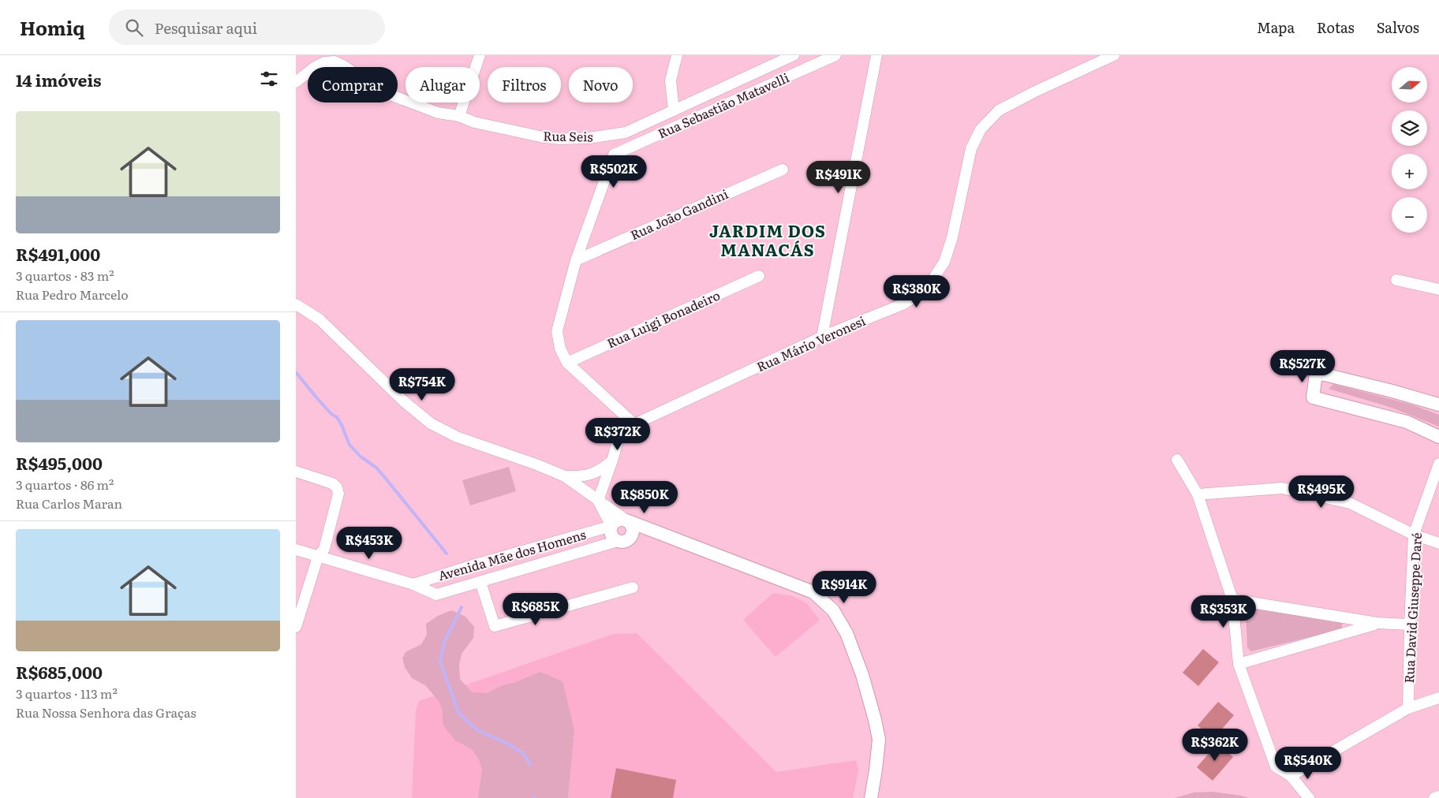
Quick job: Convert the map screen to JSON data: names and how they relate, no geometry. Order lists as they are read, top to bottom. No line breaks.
{"streets":{"street":["Rua Sebastião Matavelli","Rua Seis","Rua João Gandini","Rua Luigi Bonadeiro","Rua Mário Veronesi","Avenida Mãe dos Homens","Rua David Giuseppe Daré"]},"crossings":[["Rua Sebastião Matavelli","Rua João Gandini"],["Rua Sebastião Matavelli","Rua Luigi Bonadeiro"],["Rua Sebastião Matavelli","Rua Mário Veronesi"]],"districts":["JARDIM DOS MANACÁS"],"north":"right","page":{"header":"Homiq","search":"Pesquisar aqui","nav":["Mapa","Rotas","Salvos"],"heading":"14 imóveis","map_buttons":["+","−"],"chip":["Comprar","Alugar","Filtros","Novo"],"list":[{"name":"R$491,000","note":"3 quartos · 83 m² · Rua Pedro Marcelo"},{"name":"R$495,000","note":"3 quartos · 86 m² · Rua Carlos Maran"},{"name":"R$685,000","note":"3 quartos · 113 m² · Rua Nossa Senhora das Graças"}],"price":["R$502K","R$491K","R$380K","R$527K","R$754K","R$372K","R$495K","R$850K","R$453K","R$914K","R$685K","R$353K","R$362K","R$540K"]}}
